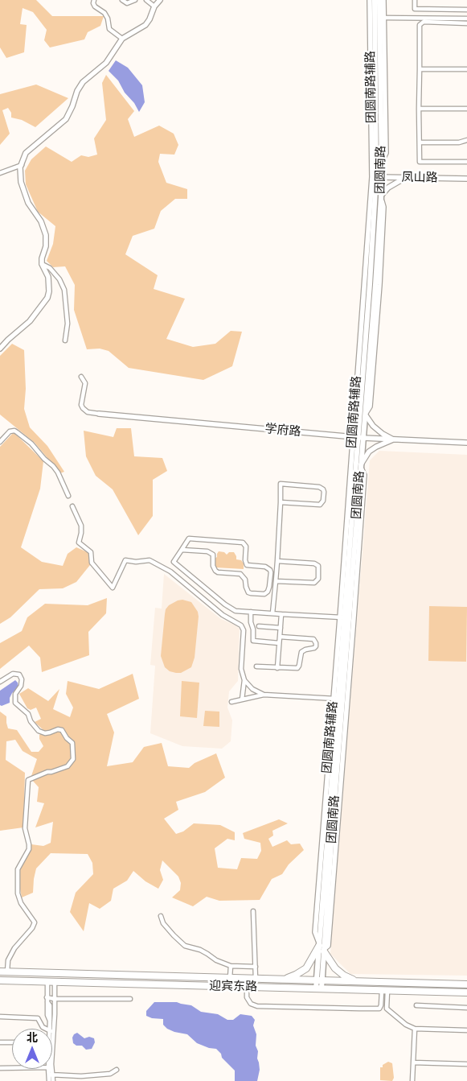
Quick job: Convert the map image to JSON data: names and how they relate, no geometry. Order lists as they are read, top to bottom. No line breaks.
{"streets":{"highway":["迎宾东路"],"main road":["团圆南路"],"street":["团圆南路辅路","凤山路","学府路"]},"crossings":[["团圆南路辅路","团圆南路"],["团圆南路辅路","凤山路"],["团圆南路","凤山路"],["团圆南路","学府路"],["团圆南路","迎宾东路"]],"north":"top"}
